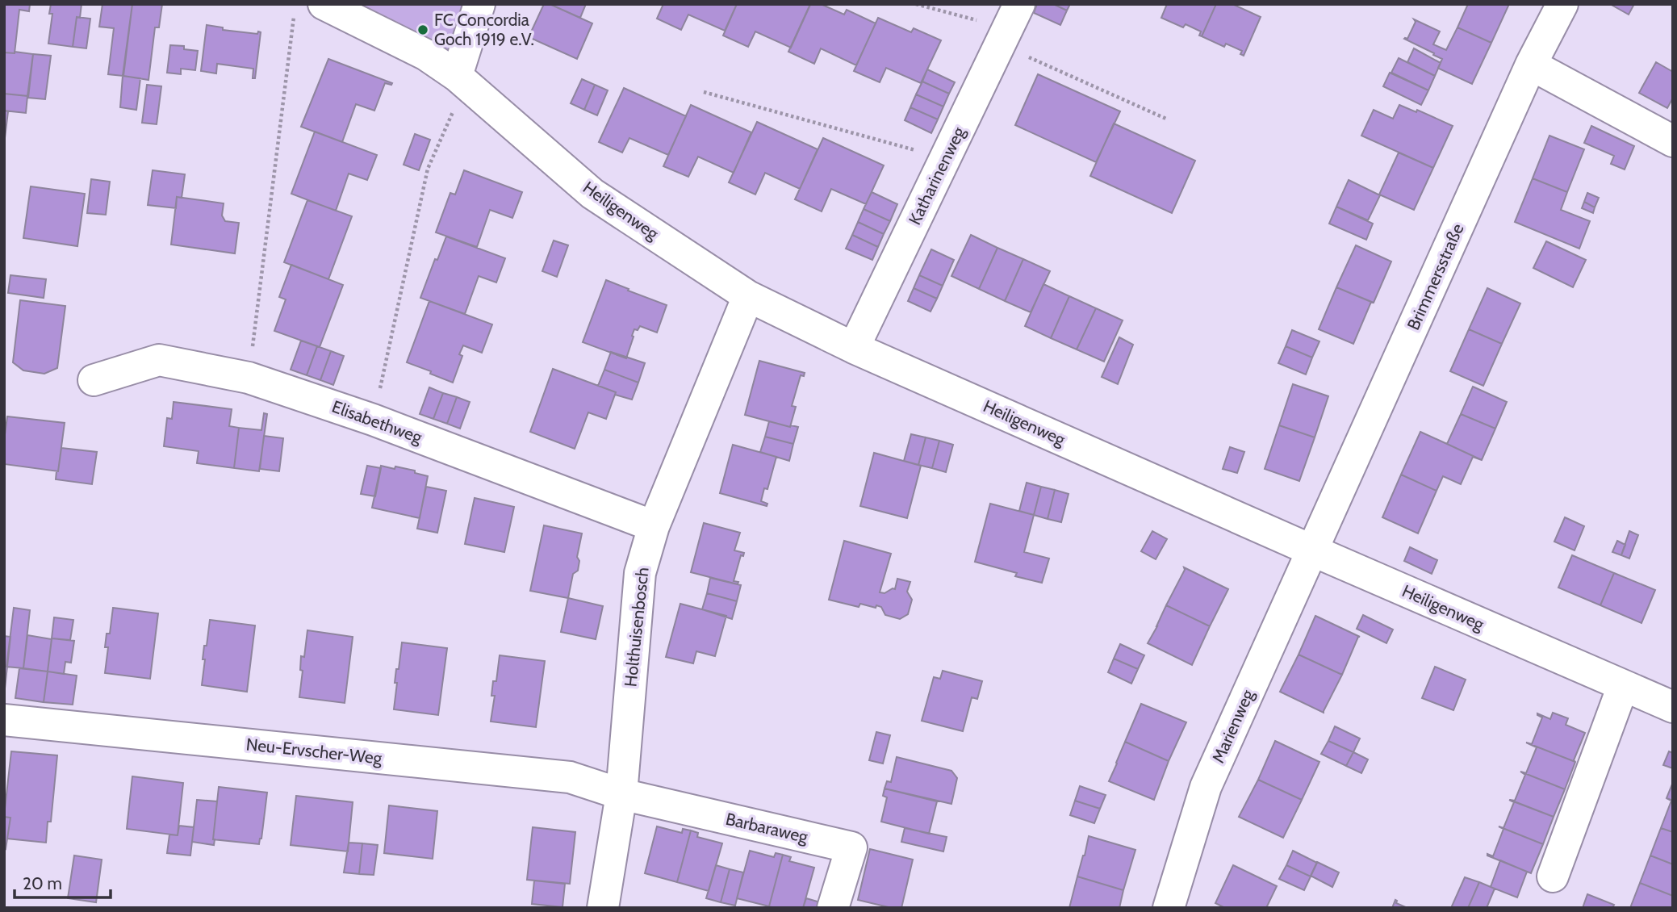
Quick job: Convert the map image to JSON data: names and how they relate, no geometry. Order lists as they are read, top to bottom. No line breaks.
{"streets":{"street":["Katharinenweg","Heiligenweg","Brimmersstraße","Elisabethweg","Holthuisenbosch","Marienweg","Neu-Ervscher-Weg","Barbaraweg"]},"crossings":[["Katharinenweg","Heiligenweg"],["Heiligenweg","Brimmersstraße"],["Heiligenweg","Holthuisenbosch"],["Heiligenweg","Marienweg"],["Brimmersstraße","Marienweg"],["Elisabethweg","Holthuisenbosch"],["Holthuisenbosch","Neu-Ervscher-Weg"],["Holthuisenbosch","Barbaraweg"],["Neu-Ervscher-Weg","Barbaraweg"]],"places":["FC Concordia Goch 1919 e.V."],"scale_bar":"20 m"}
